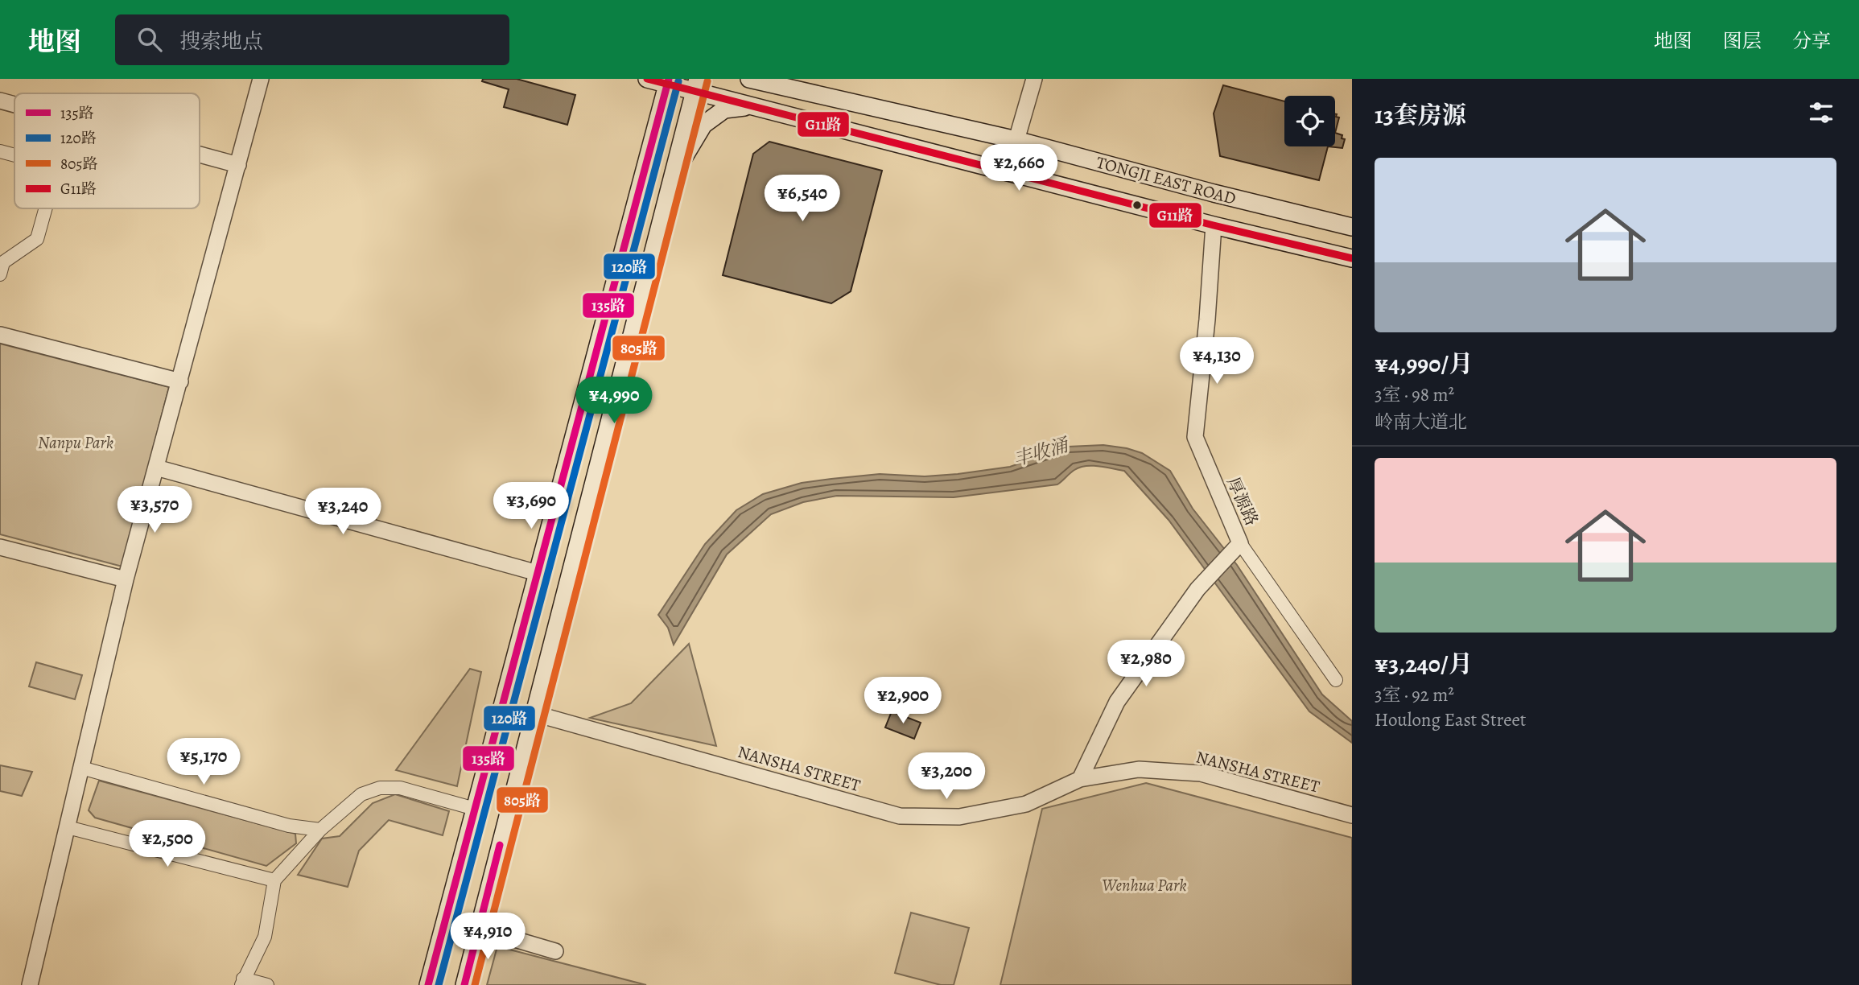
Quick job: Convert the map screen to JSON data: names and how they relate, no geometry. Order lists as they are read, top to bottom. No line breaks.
{"streets":{"main road":["TONGJI EAST ROAD"],"street":["厚源路","NANSHA STREET"]},"crossings":[["TONGJI EAST ROAD","厚源路"],["厚源路","NANSHA STREET"]],"water":["丰收涌"],"parks":["Nanpu Park","Wenhua Park"],"lines":["transit line 135路","transit line G11路","transit line 120路","transit line 805路"],"legend":["135路","120路","805路","G11路"],"page":{"header":"地图","search":"搜索地点","nav":["地图","图层","分享"],"heading":"13套房源","price":["¥2,660","¥6,540","¥4,130","¥4,990","¥3,690","¥3,570","¥3,240","¥2,980","¥2,900","¥5,170","¥3,200","¥2,500","¥4,910"],"list":[{"name":"¥4,990/月","note":"3室 · 98 m² · 岭南大道北"},{"name":"¥3,240/月","note":"3室 · 92 m² · Houlong East Street"}]}}
